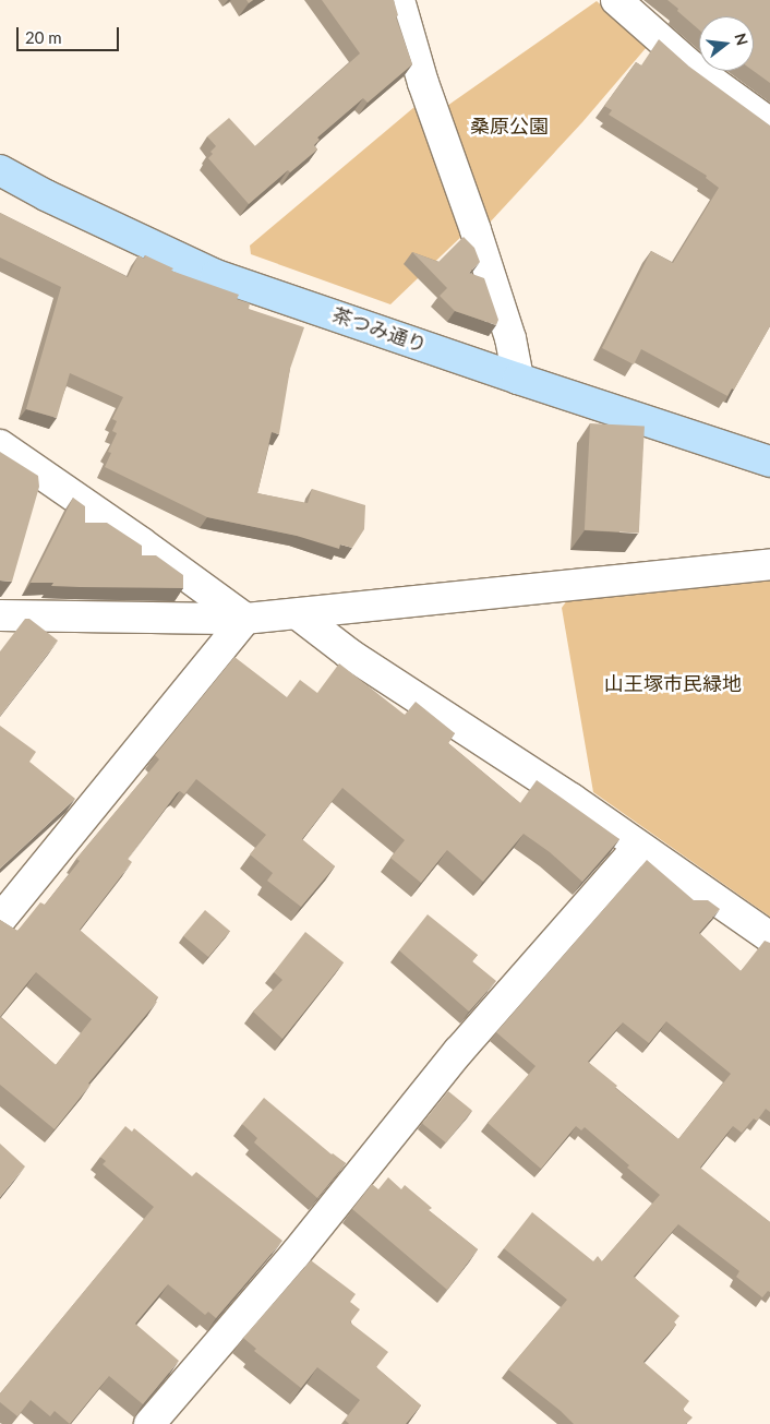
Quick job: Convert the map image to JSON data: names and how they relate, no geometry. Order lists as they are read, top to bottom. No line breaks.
{"streets":{"main road":["茶つみ通り"]},"parks":["桑原公園","山王塚市民緑地"],"scale_bar":"20 m","north":"right"}
